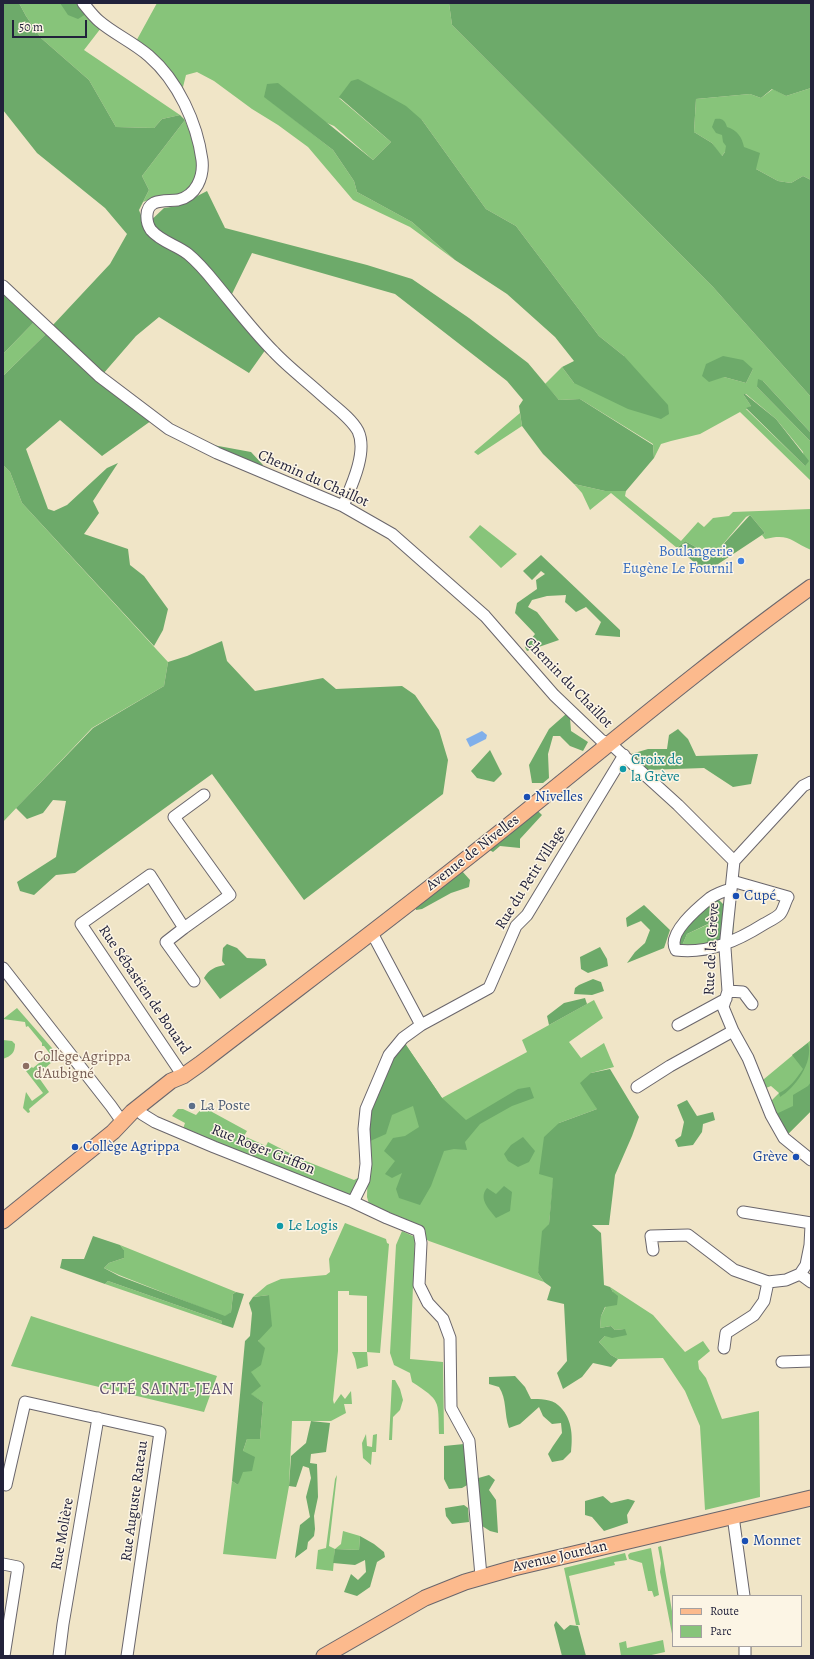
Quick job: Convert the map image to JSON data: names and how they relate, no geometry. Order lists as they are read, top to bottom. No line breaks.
{"streets":{"main road":["Avenue de Nivelles","Avenue Jourdan"],"street":["Chemin du Chaillot","Rue du Petit Village","Rue de la Grève","Rue Sébastien de Bouard","Rue Roger Griffon","Rue Auguste Rateau","Rue Molière"]},"crossings":[["Chemin du Chaillot","Avenue de Nivelles"],["Avenue de Nivelles","Rue Sébastien de Bouard"],["Avenue de Nivelles","Rue Roger Griffon"],["Rue du Petit Village","Rue Roger Griffon"],["Rue Roger Griffon","Avenue Jourdan"],["Rue Auguste Rateau","Rue Molière"]],"districts":["CITÉ SAINT-JEAN"],"places":["Boulangerie Eugène Le Fournil","Croix de la Grève","Nivelles","Cupé","Collège Agrippa d'Aubigné","La Poste","Collège Agrippa","Grève","Le Logis","Monnet"],"legend":["Route","Parc"],"scale_bar":"50 m"}
